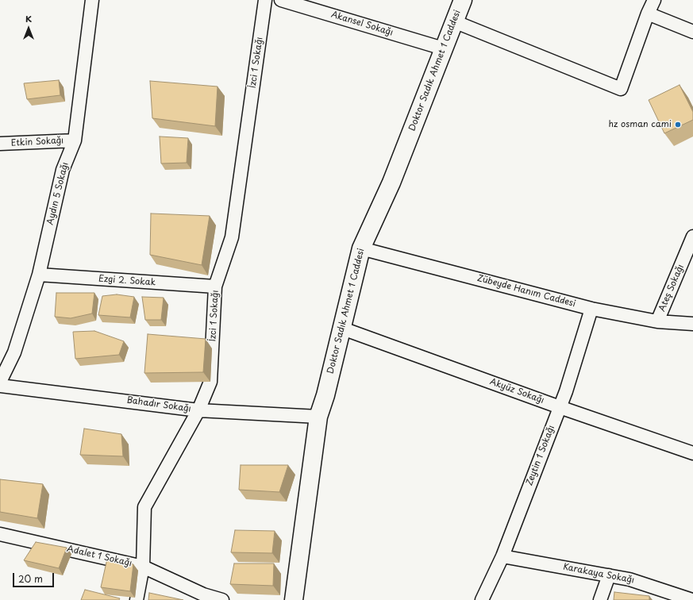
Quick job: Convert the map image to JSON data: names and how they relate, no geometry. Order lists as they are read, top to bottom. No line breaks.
{"streets":{"street":["Akansel Sokağı","İzci 1 Sokağı","Doktor Sadık Ahmet 1 Caddesi","Etkin Sokağı","Aydın 5 Sokağı","Ezgi 2. Sokak","Ateş Sokağı","Zübeyde Hanım Caddesi","Akyüz Sokağı","Bahadır Sokağı","Zeytin 1 Sokağı","Adalet 1 Sokağı","Karakaya Sokağı"]},"crossings":[["Akansel Sokağı","Doktor Sadık Ahmet 1 Caddesi"],["İzci 1 Sokağı","Ezgi 2. Sokak"],["İzci 1 Sokağı","Bahadır Sokağı"],["İzci 1 Sokağı","Adalet 1 Sokağı"],["Doktor Sadık Ahmet 1 Caddesi","Zübeyde Hanım Caddesi"],["Doktor Sadık Ahmet 1 Caddesi","Akyüz Sokağı"],["Doktor Sadık Ahmet 1 Caddesi","Bahadır Sokağı"],["Etkin Sokağı","Aydın 5 Sokağı"],["Aydın 5 Sokağı","Ezgi 2. Sokak"],["Ateş Sokağı","Zübeyde Hanım Caddesi"],["Zübeyde Hanım Caddesi","Zeytin 1 Sokağı"],["Akyüz Sokağı","Zeytin 1 Sokağı"],["Zeytin 1 Sokağı","Karakaya Sokağı"]],"places":["hz osman cami"],"scale_bar":"20 m","north":"top"}
